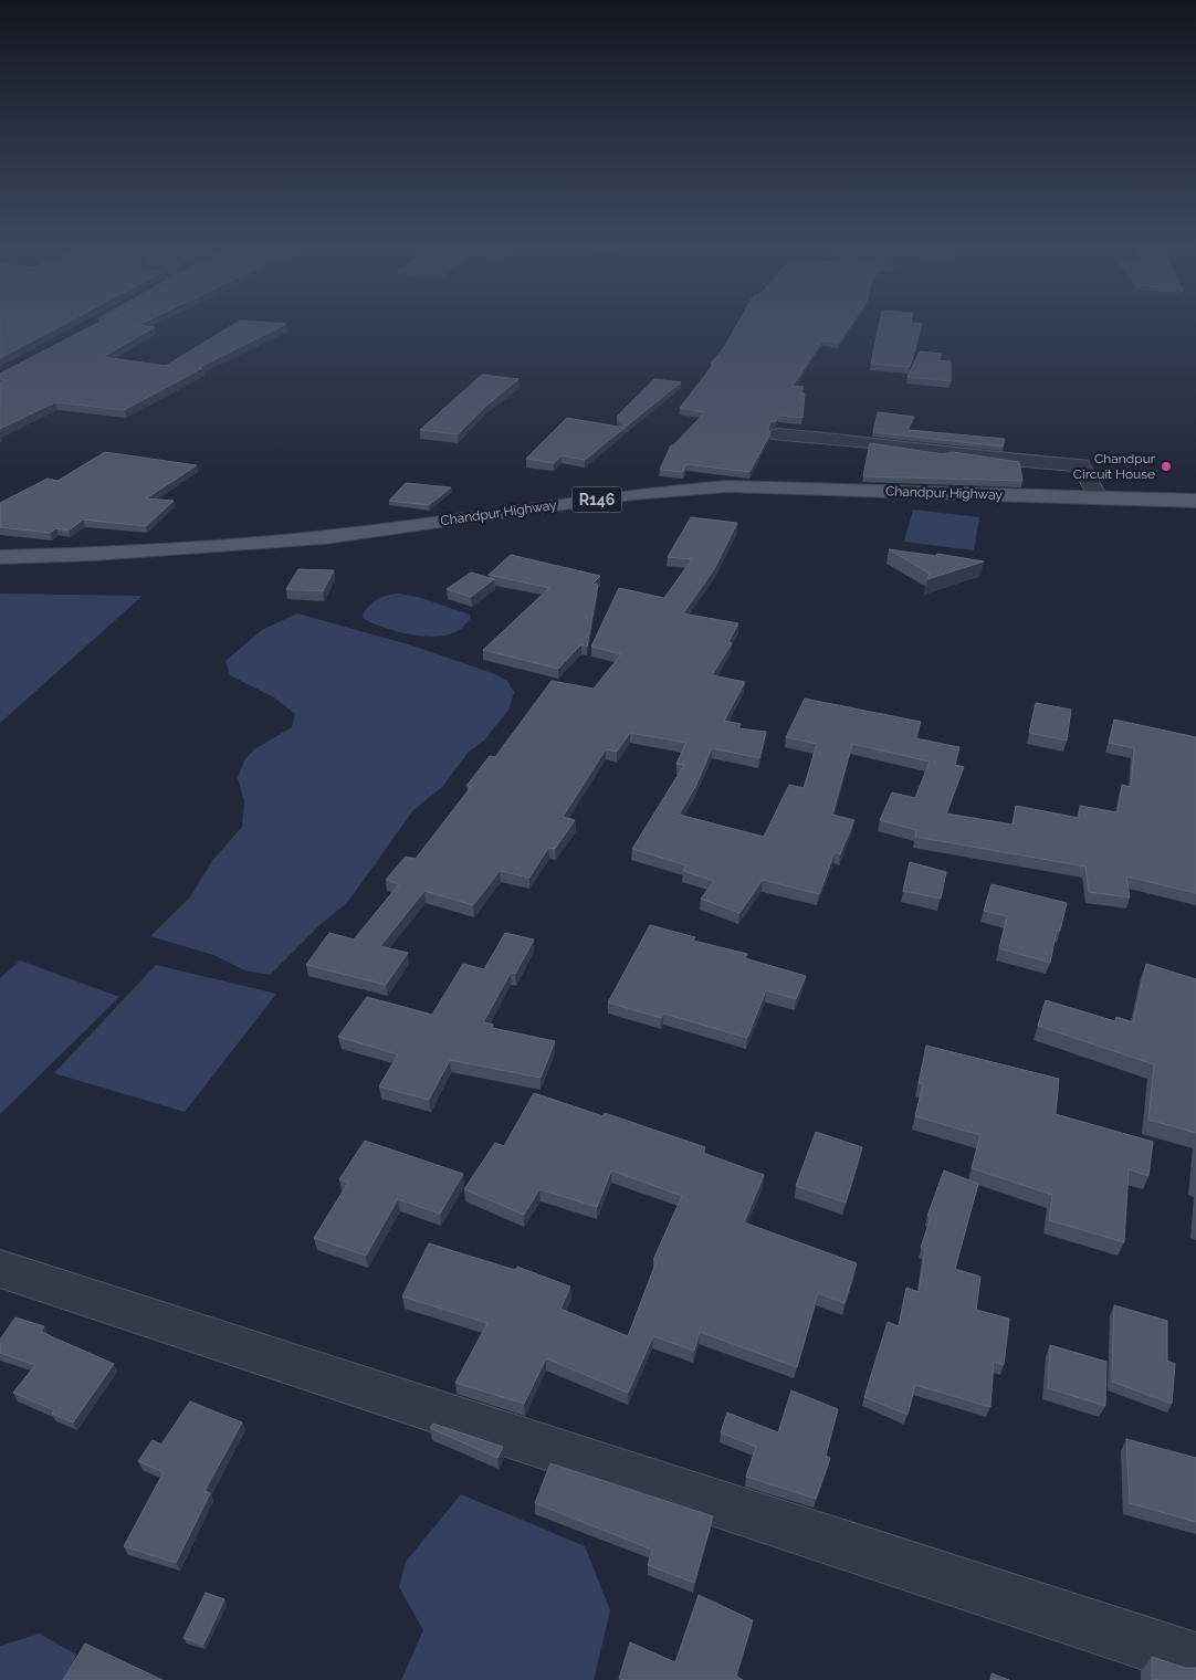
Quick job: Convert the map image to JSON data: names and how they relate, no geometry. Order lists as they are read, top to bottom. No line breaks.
{"streets":{"main road":["Chandpur Highway","R146"]},"places":["Chandpur Circuit House"]}
